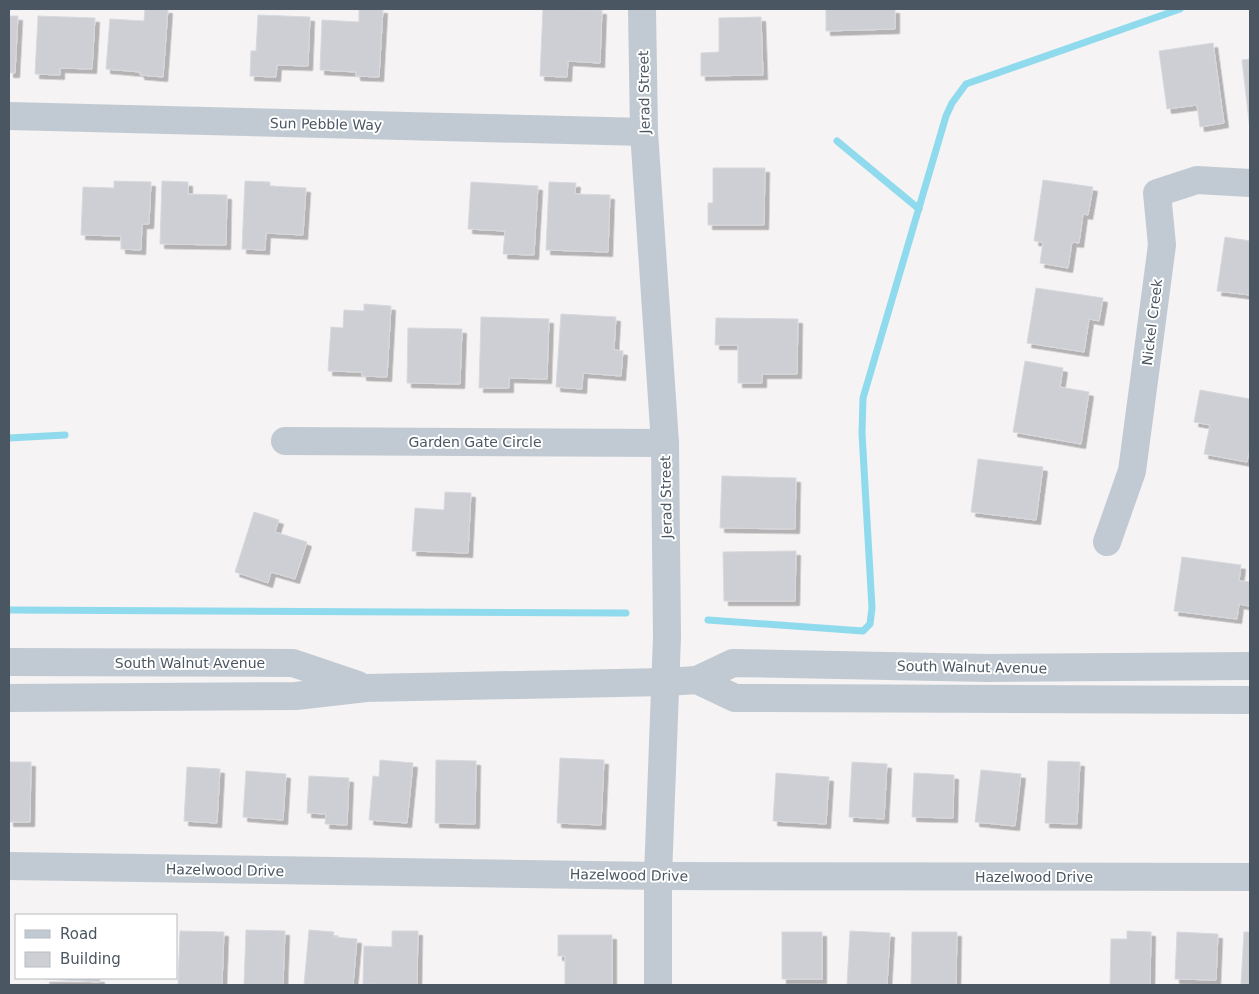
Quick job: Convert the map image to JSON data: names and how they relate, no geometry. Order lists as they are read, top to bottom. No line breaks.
{"streets":{"street":["Jerad Street","Sun Pebble Way","Nickel Creek","Garden Gate Circle","South Walnut Avenue","Hazelwood Drive"]},"crossings":[["Jerad Street","Sun Pebble Way"],["Jerad Street","Garden Gate Circle"],["Jerad Street","South Walnut Avenue"],["Jerad Street","Hazelwood Drive"]],"legend":["Road","Building"]}
